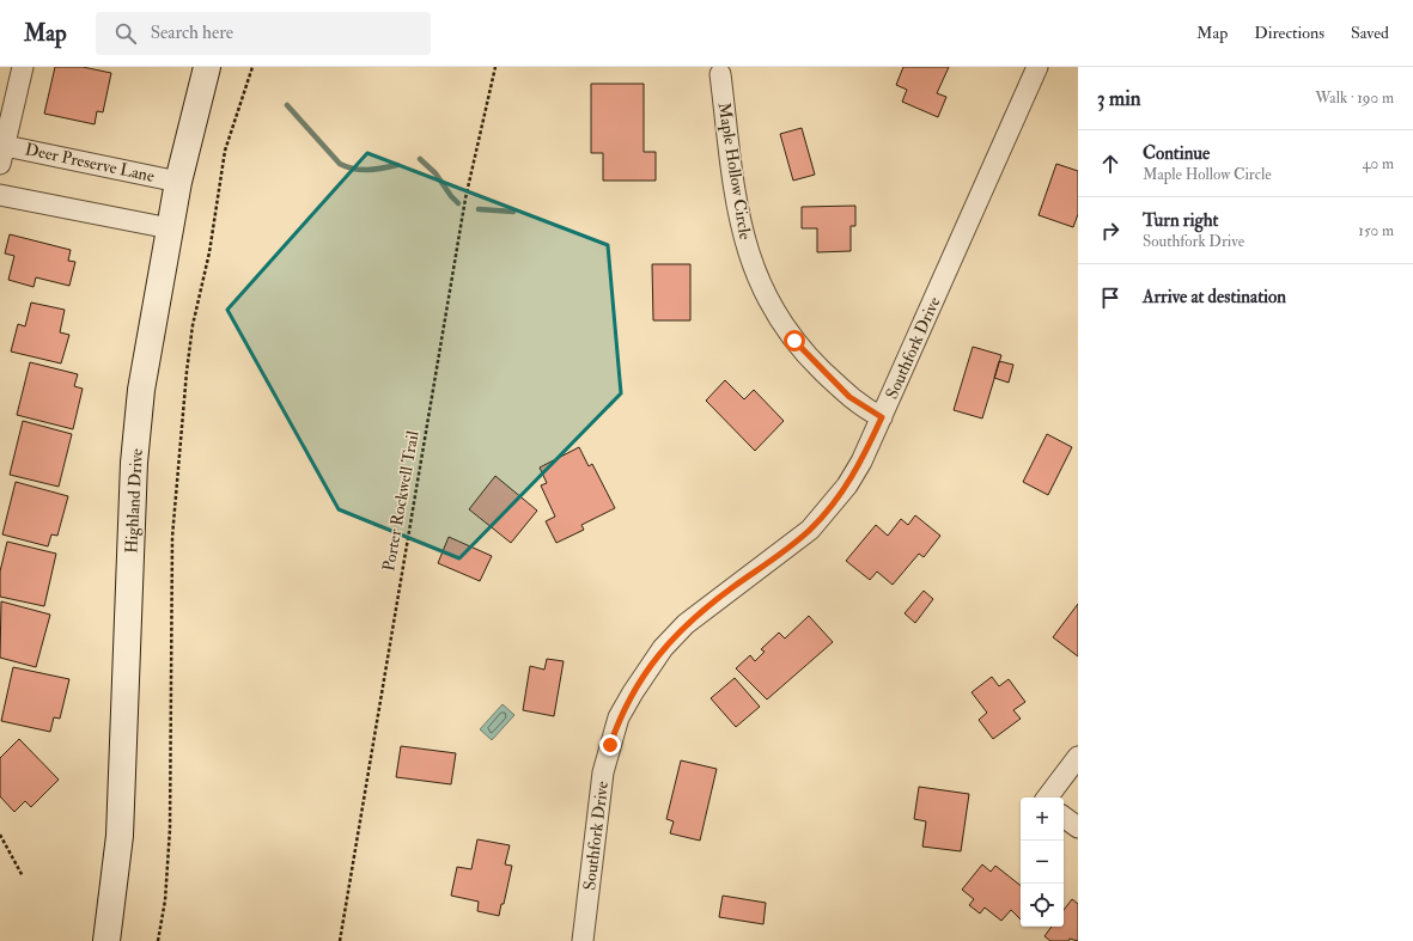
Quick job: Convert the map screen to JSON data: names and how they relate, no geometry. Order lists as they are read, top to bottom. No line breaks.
{"streets":{"main road":["Highland Drive"],"street":["Deer Preserve Lane","Maple Hollow Circle","Southfork Drive"],"path":["Porter Rockwell Trail"]},"crossings":[["Deer Preserve Lane","Highland Drive"],["Maple Hollow Circle","Southfork Drive"]],"page":{"header":"Map","search":"Search here","nav":["Map","Directions","Saved"],"heading":["3 min","Walk · 190 m"],"list":[["Continue","Maple Hollow Circle","40 m"],["Turn right","Southfork Drive","150 m"],"Arrive at destination"],"map_buttons":["+","−"]}}
